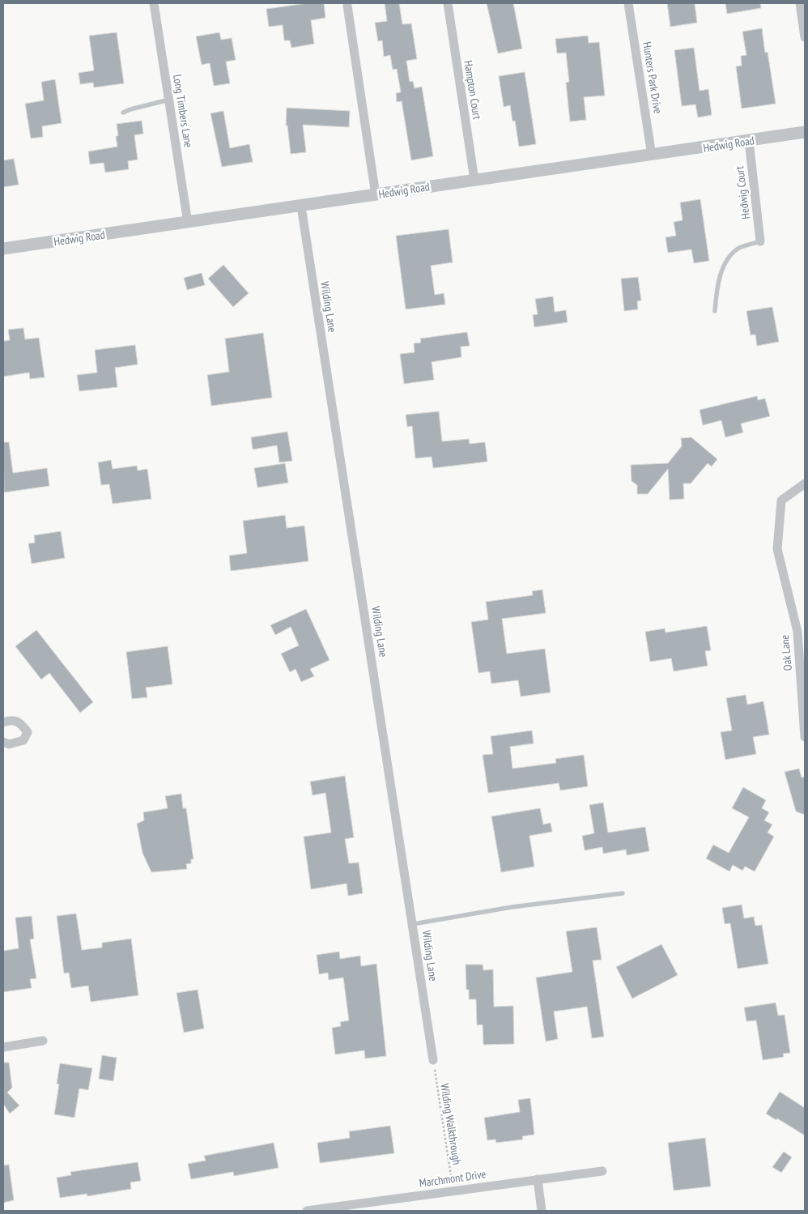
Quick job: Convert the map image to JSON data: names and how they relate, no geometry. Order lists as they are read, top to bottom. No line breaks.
{"streets":{"street":["Hunters Park Drive","Hampton Court","Long Timbers Lane","Hedwig Road","Hedwig Court","Wilding Lane","Oak Lane","Marchmont Drive"],"path":["Wilding Walkthrough"]},"crossings":[["Hunters Park Drive","Hedwig Road"],["Hampton Court","Hedwig Road"],["Long Timbers Lane","Hedwig Road"],["Hedwig Road","Hedwig Court"],["Hedwig Road","Wilding Lane"],["Wilding Lane","Wilding Walkthrough"],["Wilding Walkthrough","Marchmont Drive"]]}
